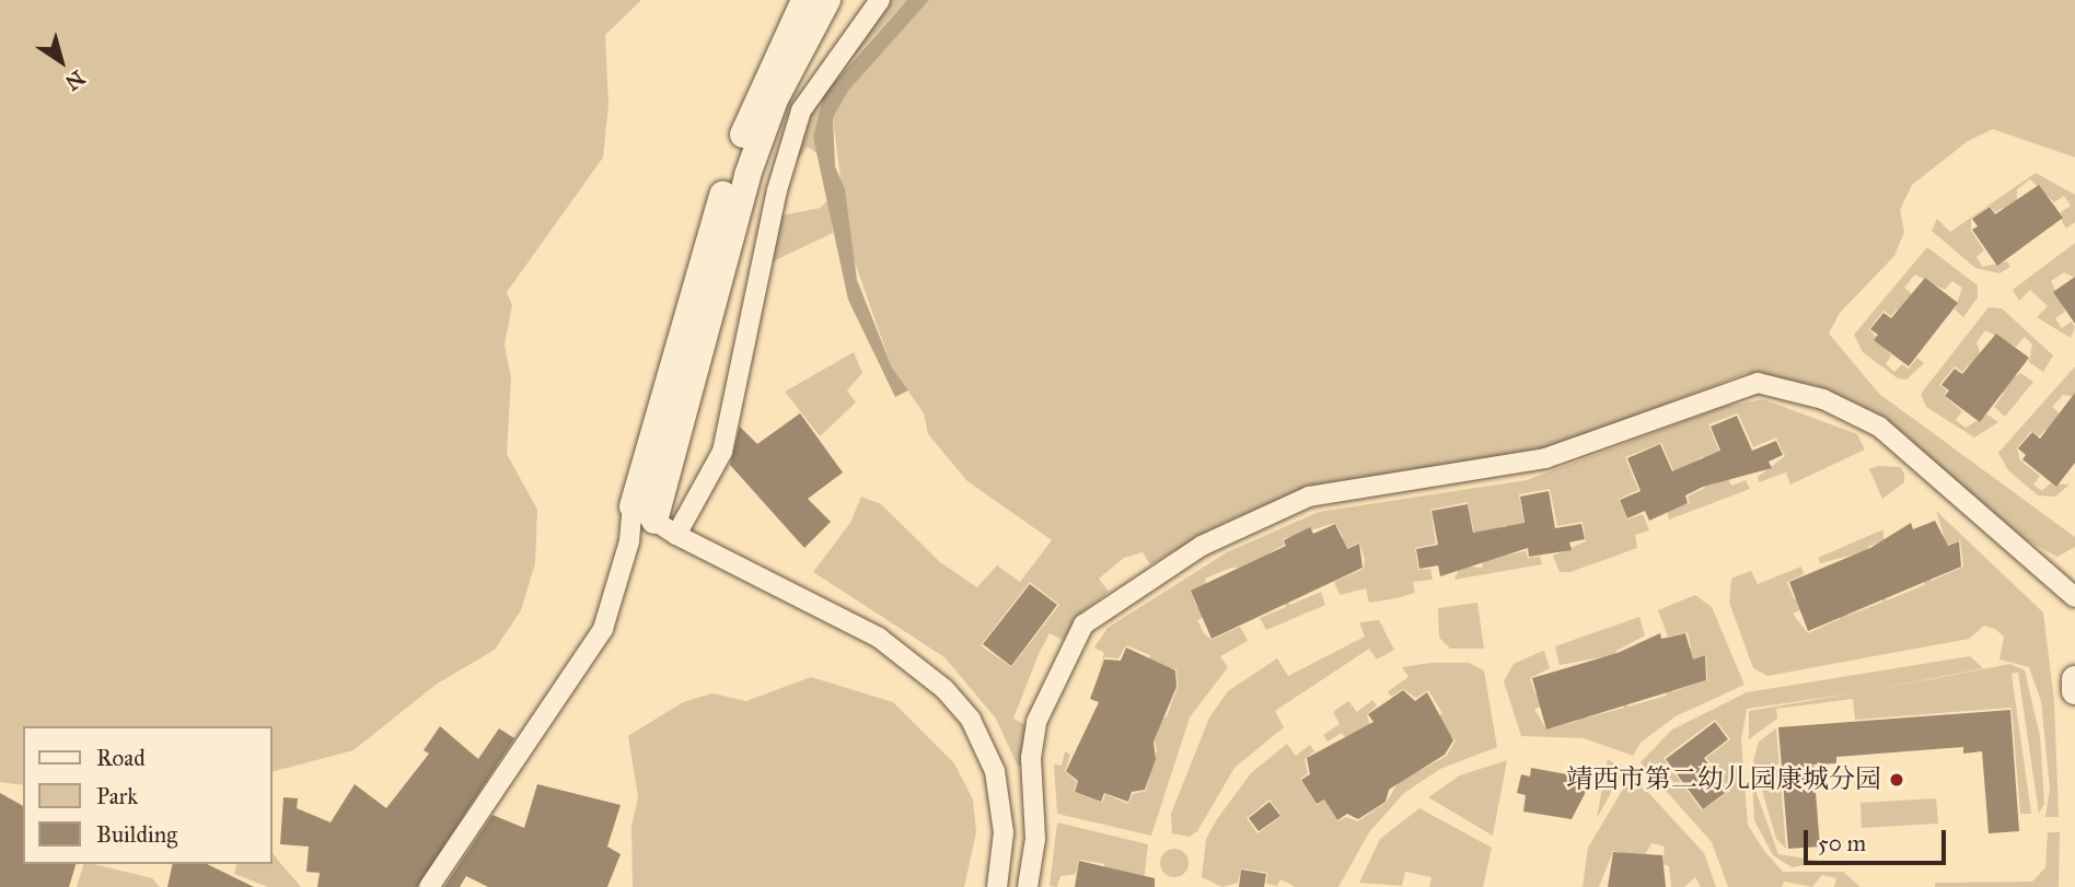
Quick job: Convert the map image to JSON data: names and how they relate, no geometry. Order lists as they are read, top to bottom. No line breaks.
{"places":["靖西市第二幼儿园康城分园"],"legend":["Road","Park","Building"],"scale_bar":"50 m","north":"bottom right"}
